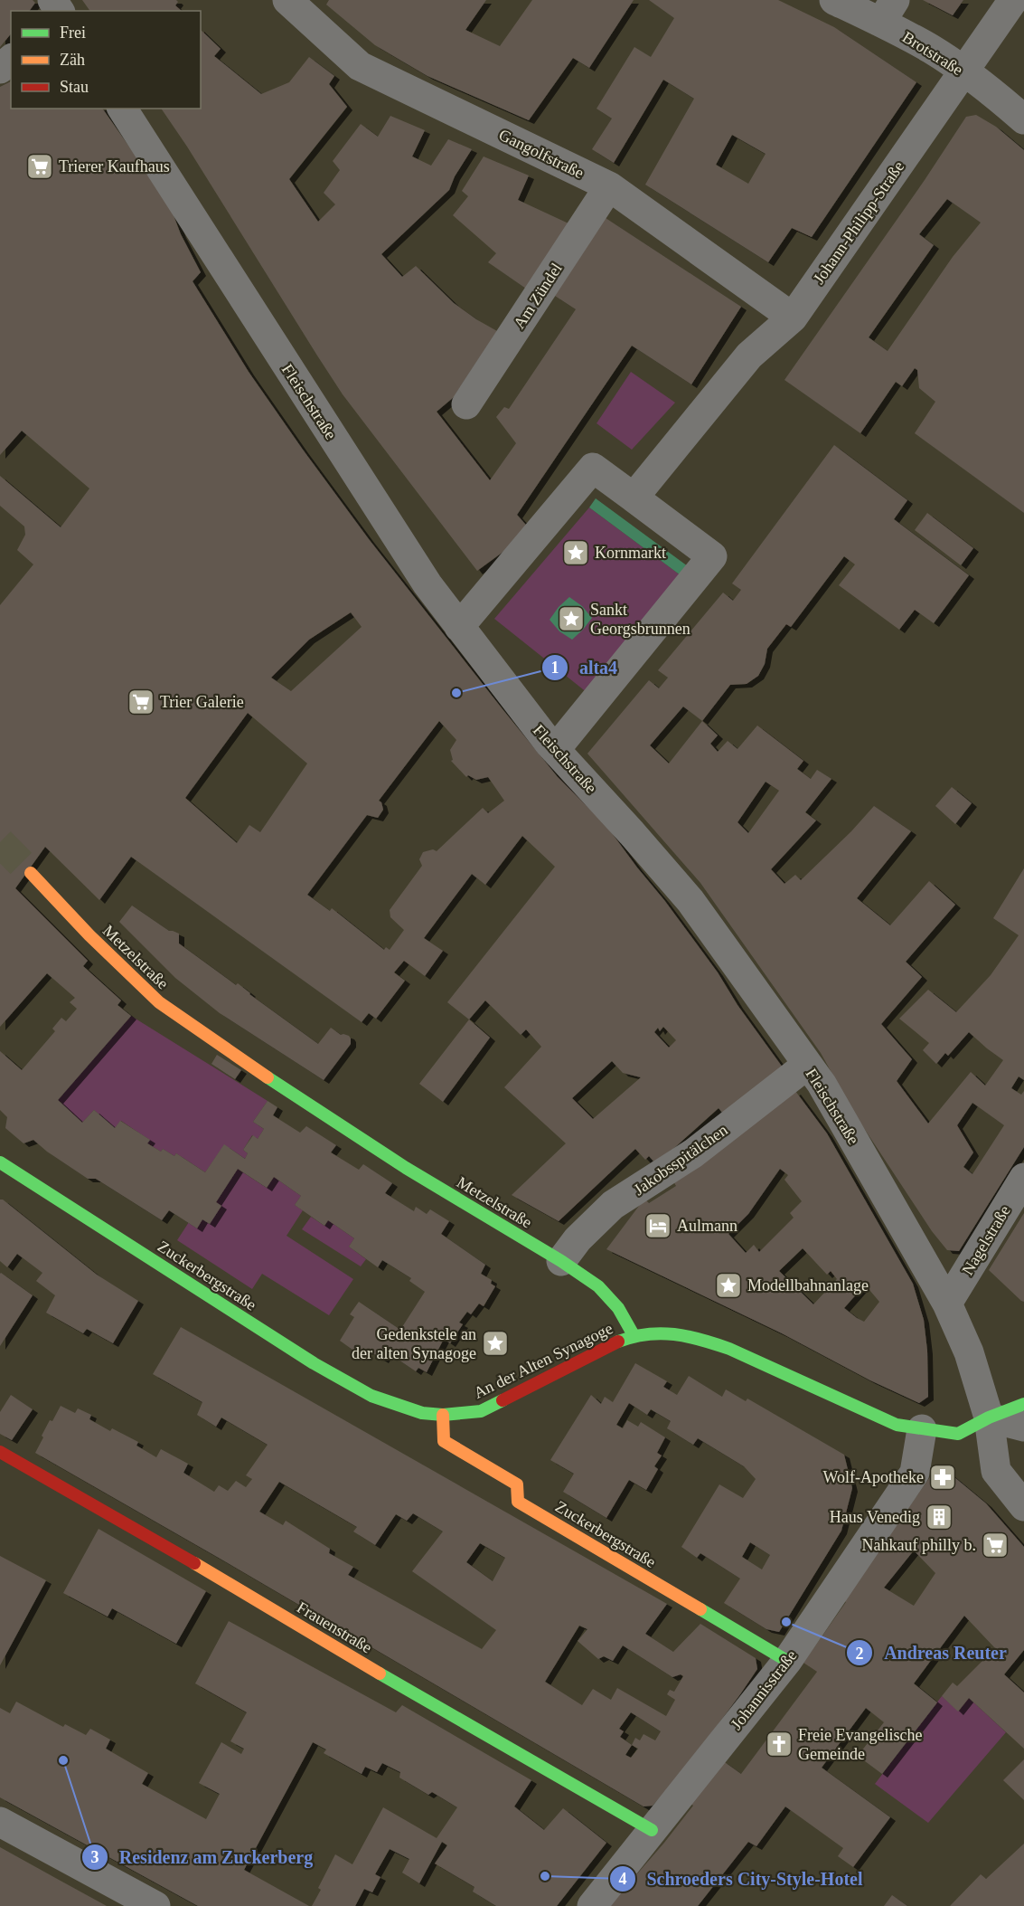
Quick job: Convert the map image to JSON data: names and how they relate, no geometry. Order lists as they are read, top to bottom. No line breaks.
{"streets":{"street":["Brotstraße","Gangolfstraße","Johann-Philipp-Straße","Am Zündel","Fleischstraße","Metzelstraße","Jakobsspitälchen","Nagelstraße","Zuckerbergstraße","An der Alten Synagoge","Frauenstraße","Johannisstraße"]},"crossings":[["Brotstraße","Johann-Philipp-Straße"],["Gangolfstraße","Johann-Philipp-Straße"],["Gangolfstraße","Am Zündel"],["Fleischstraße","Jakobsspitälchen"],["Fleischstraße","Nagelstraße"],["Metzelstraße","Jakobsspitälchen"],["Metzelstraße","An der Alten Synagoge"],["Zuckerbergstraße","An der Alten Synagoge"],["Zuckerbergstraße","Johannisstraße"],["Frauenstraße","Johannisstraße"]],"places":{"supermarket":["Trierer Kaufhaus","Trier Galerie","Nahkauf philly b."],"place":["Kornmarkt","Sankt Georgsbrunnen","Modellbahnanlage","Gedenkstele an der alten Synagoge"],"other":["alta4","Andreas Reuter","Residenz am Zuckerberg","Schroeders City-Style-Hotel"],"hotel":["Aulmann"],"pharmacy":["Wolf-Apotheke"],"building":["Haus Venedig"],"church":["Freie Evangelische Gemeinde"]},"legend":["Frei","Zäh","Stau"]}
